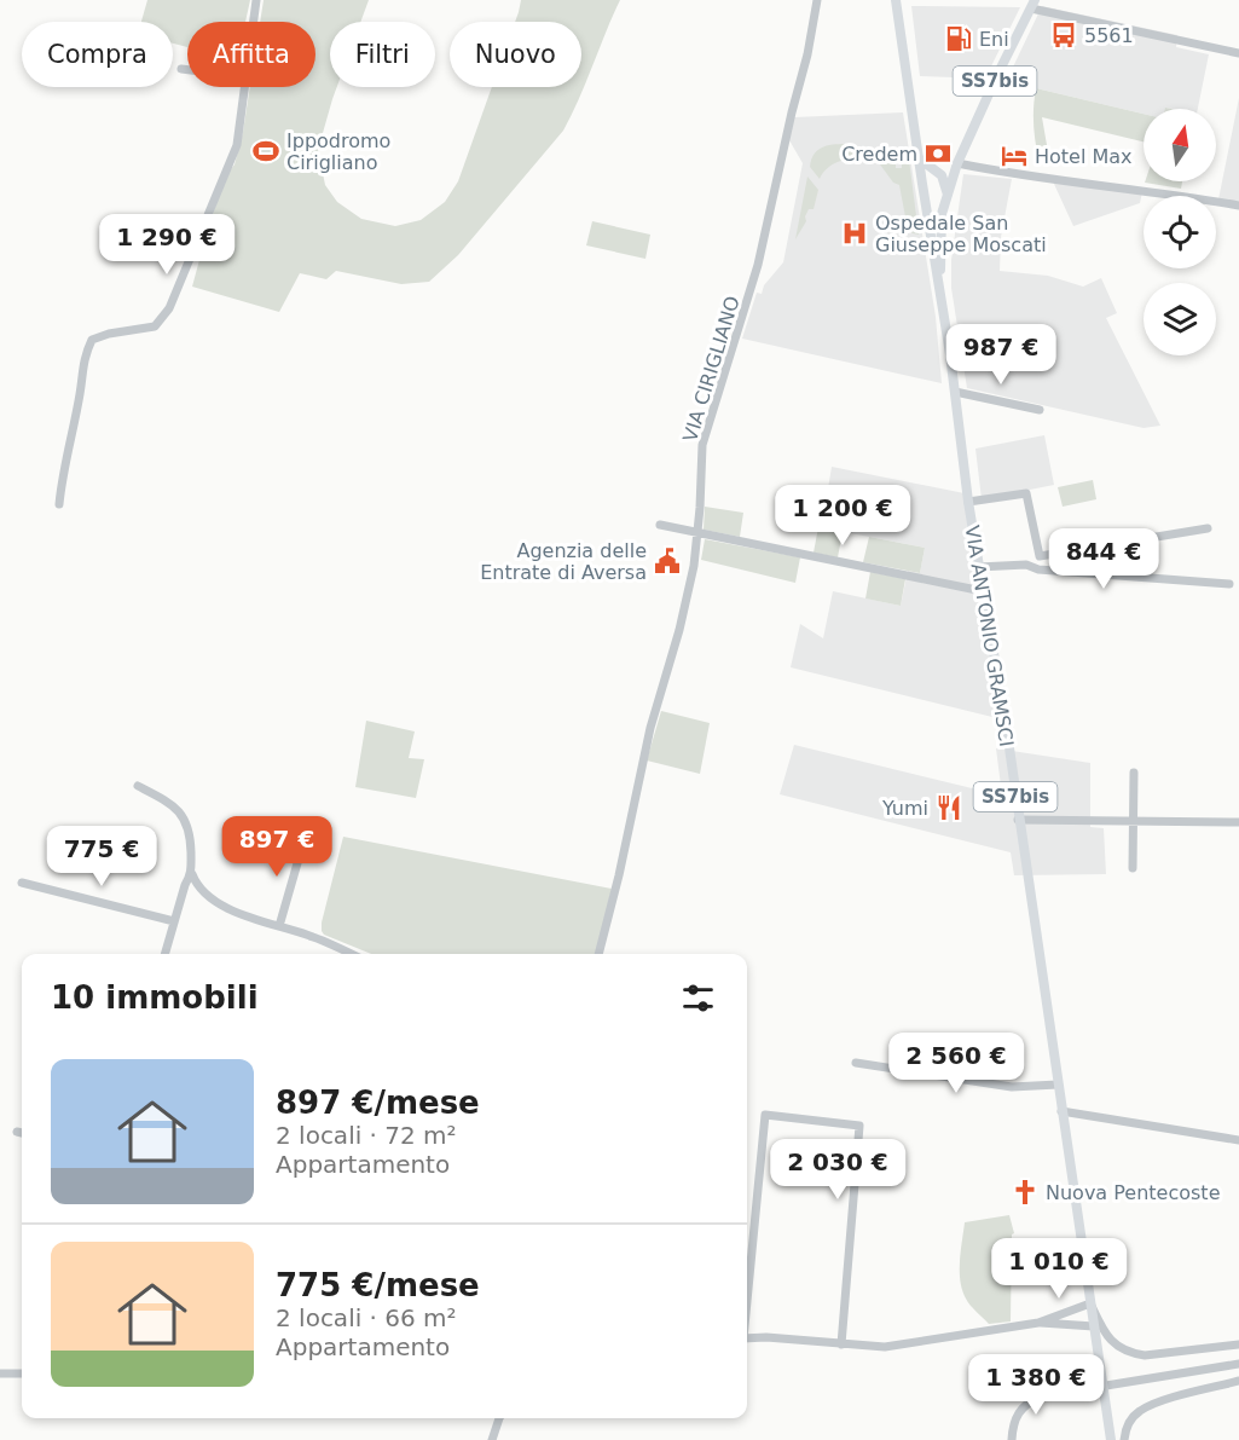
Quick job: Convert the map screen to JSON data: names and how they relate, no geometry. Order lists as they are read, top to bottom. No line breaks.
{"streets":{"main road":["SS7bis","VIA ANTONIO GRAMSCI"],"street":["VIA CIRIGLIANO"]},"crossings":[["SS7bis","VIA ANTONIO GRAMSCI"]],"places":{"bus stop":["5561"],"fuel station":["Eni"],"sports":["Ippodromo Cirigliano"],"bank":["Credem"],"hotel":["Hotel Max"],"hospital":["Ospedale San Giuseppe Moscati"],"public building":["Agenzia delle Entrate di Aversa"],"restaurant":["Yumi"],"church":["Nuova Pentecoste"]},"north":"top","page":{"chip":["Compra","Affitta","Filtri","Nuovo"],"price":["1 290 €","987 €","1 200 €","844 €","897 €","775 €","2 560 €","2 030 €","1 010 €","1 380 €"],"heading":"10 immobili","list":[{"name":"897 €/mese","note":"2 locali · 72 m² · Appartamento"},{"name":"775 €/mese","note":"2 locali · 66 m² · Appartamento"}]}}
